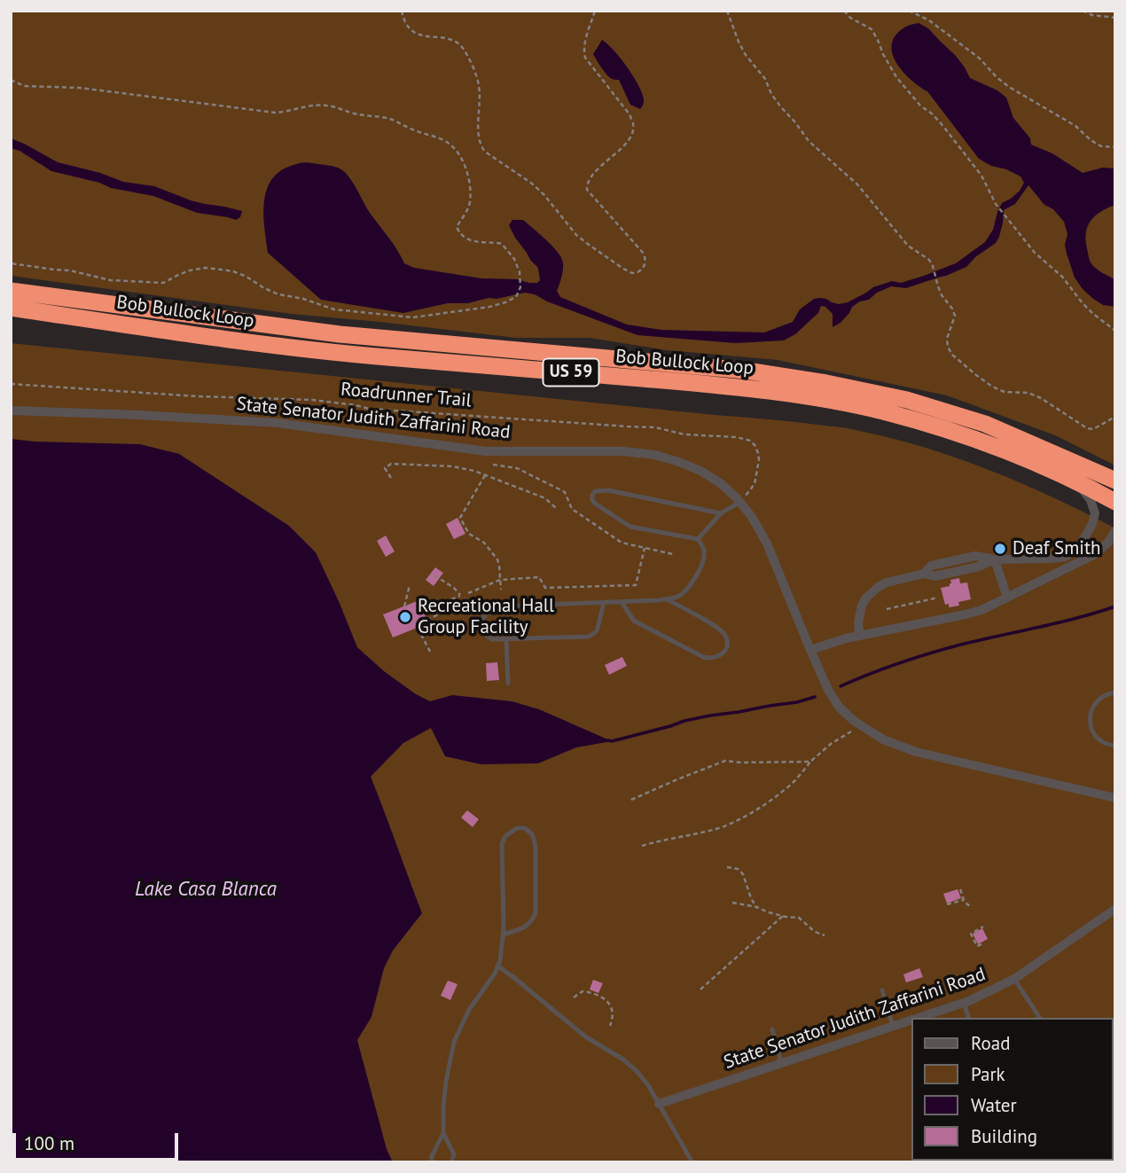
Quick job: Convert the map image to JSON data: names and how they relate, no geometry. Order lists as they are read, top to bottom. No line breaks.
{"streets":{"highway":["Bob Bullock Loop","US 59"],"street":["State Senator Judith Zaffarini Road"],"path":["Roadrunner Trail"]},"crossings":[["Roadrunner Trail","State Senator Judith Zaffarini Road"]],"water":["Lake Casa Blanca"],"places":["Deaf Smith","Recreational Hall Group Facility"],"legend":["Road","Park","Water","Building"],"scale_bar":"100 m"}
